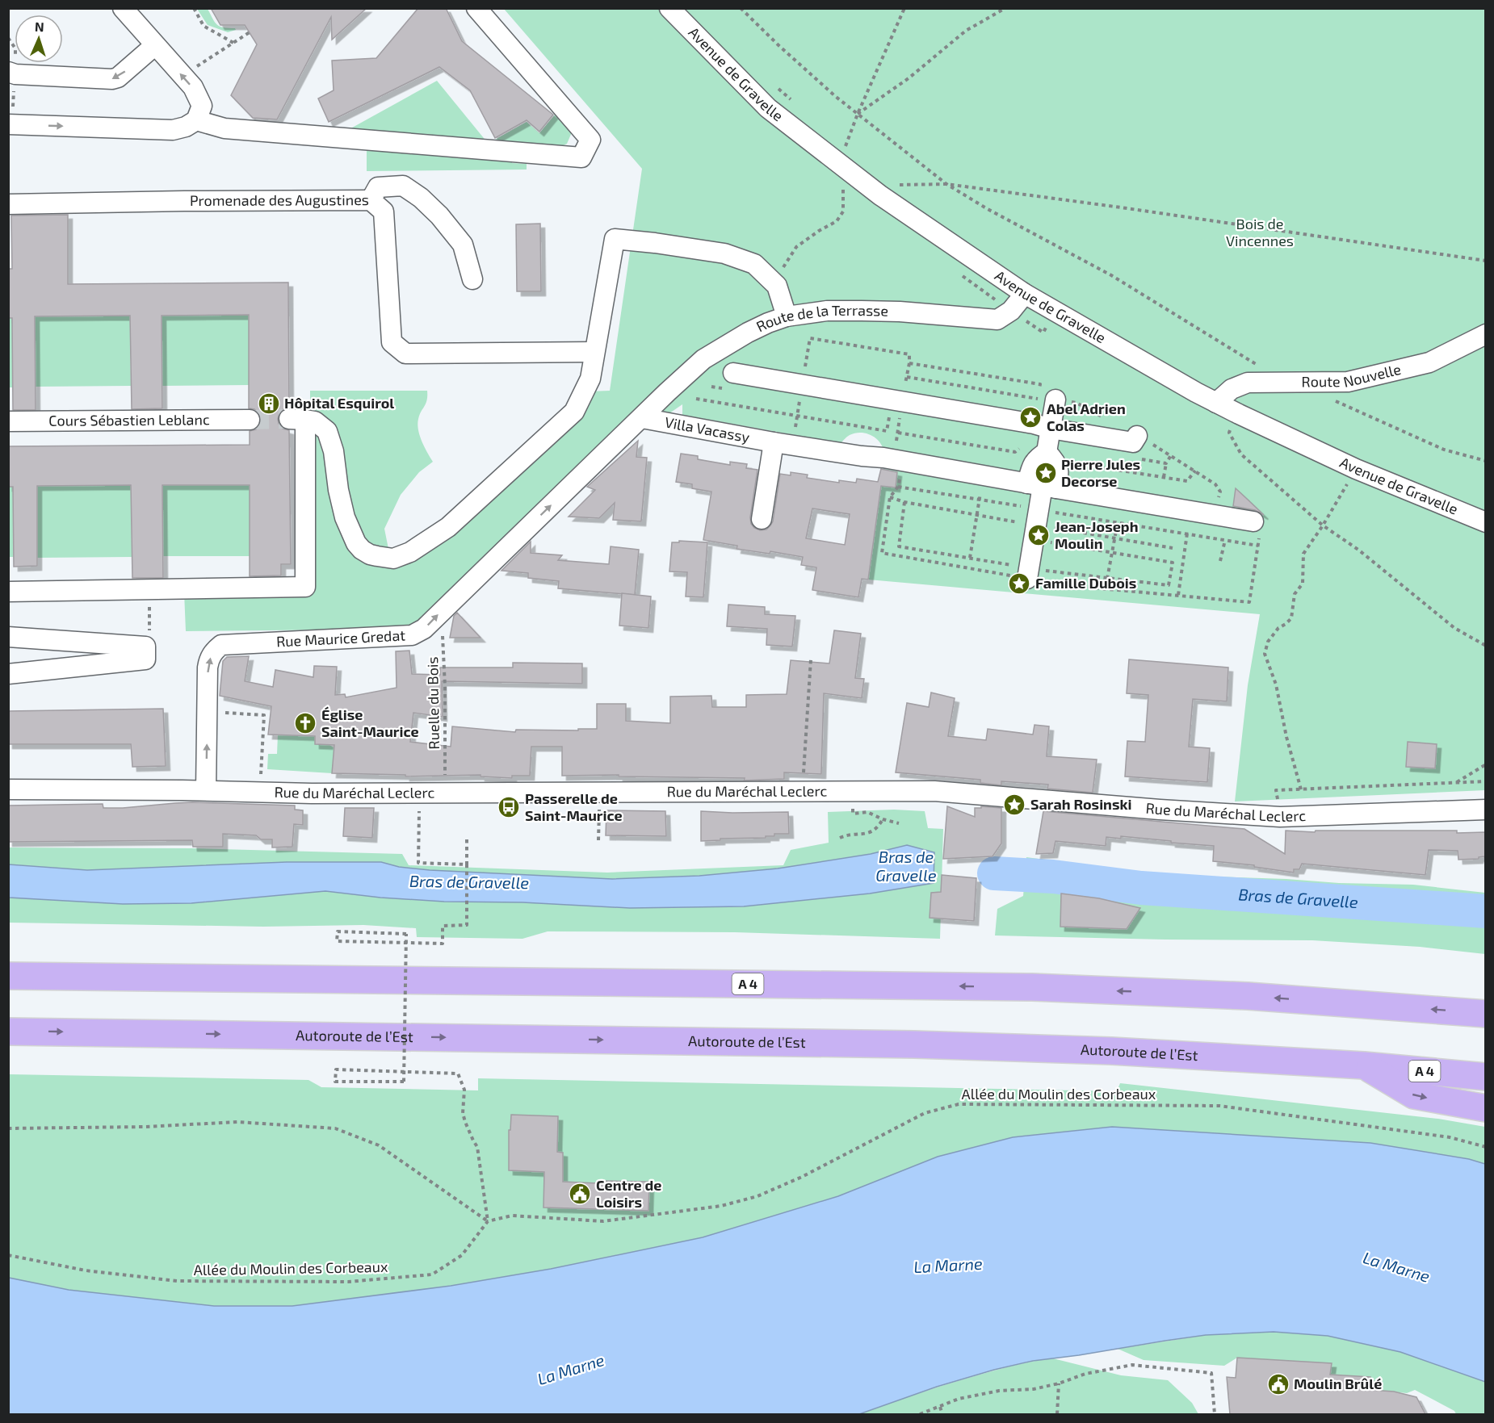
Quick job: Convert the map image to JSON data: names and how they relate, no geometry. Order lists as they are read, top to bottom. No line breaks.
{"streets":{"highway":["A 4","Autoroute de l’Est"],"street":["Avenue de Gravelle","Promenade des Augustines","Route de la Terrasse","Route Nouvelle","Cours Sébastien Leblanc","Villa Vacassy","Rue Maurice Gredat","Rue du Maréchal Leclerc"],"path":["Ruelle du Bois","Allée du Moulin des Corbeaux"]},"crossings":[["Avenue de Gravelle","Route de la Terrasse"],["Avenue de Gravelle","Route Nouvelle"],["Route de la Terrasse","Villa Vacassy"],["Route de la Terrasse","Rue Maurice Gredat"],["Villa Vacassy","Rue Maurice Gredat"],["Rue Maurice Gredat","Ruelle du Bois"],["Rue Maurice Gredat","Rue du Maréchal Leclerc"],["Ruelle du Bois","Rue du Maréchal Leclerc"]],"one_way":["Rue Maurice Gredat"],"water":["Bras de Gravelle","La Marne"],"parks":["Bois de Vincennes"],"places":{"building":["Hôpital Esquirol"],"place":["Abel Adrien Colas","Pierre Jules Decorse","Jean-Joseph Moulin","Famille Dubois","Sarah Rosinski"],"church":["Église Saint-Maurice"],"bus stop":["Passerelle de Saint-Maurice"],"public building":["Centre de Loisirs","Moulin Brûlé"]},"north":"top"}
